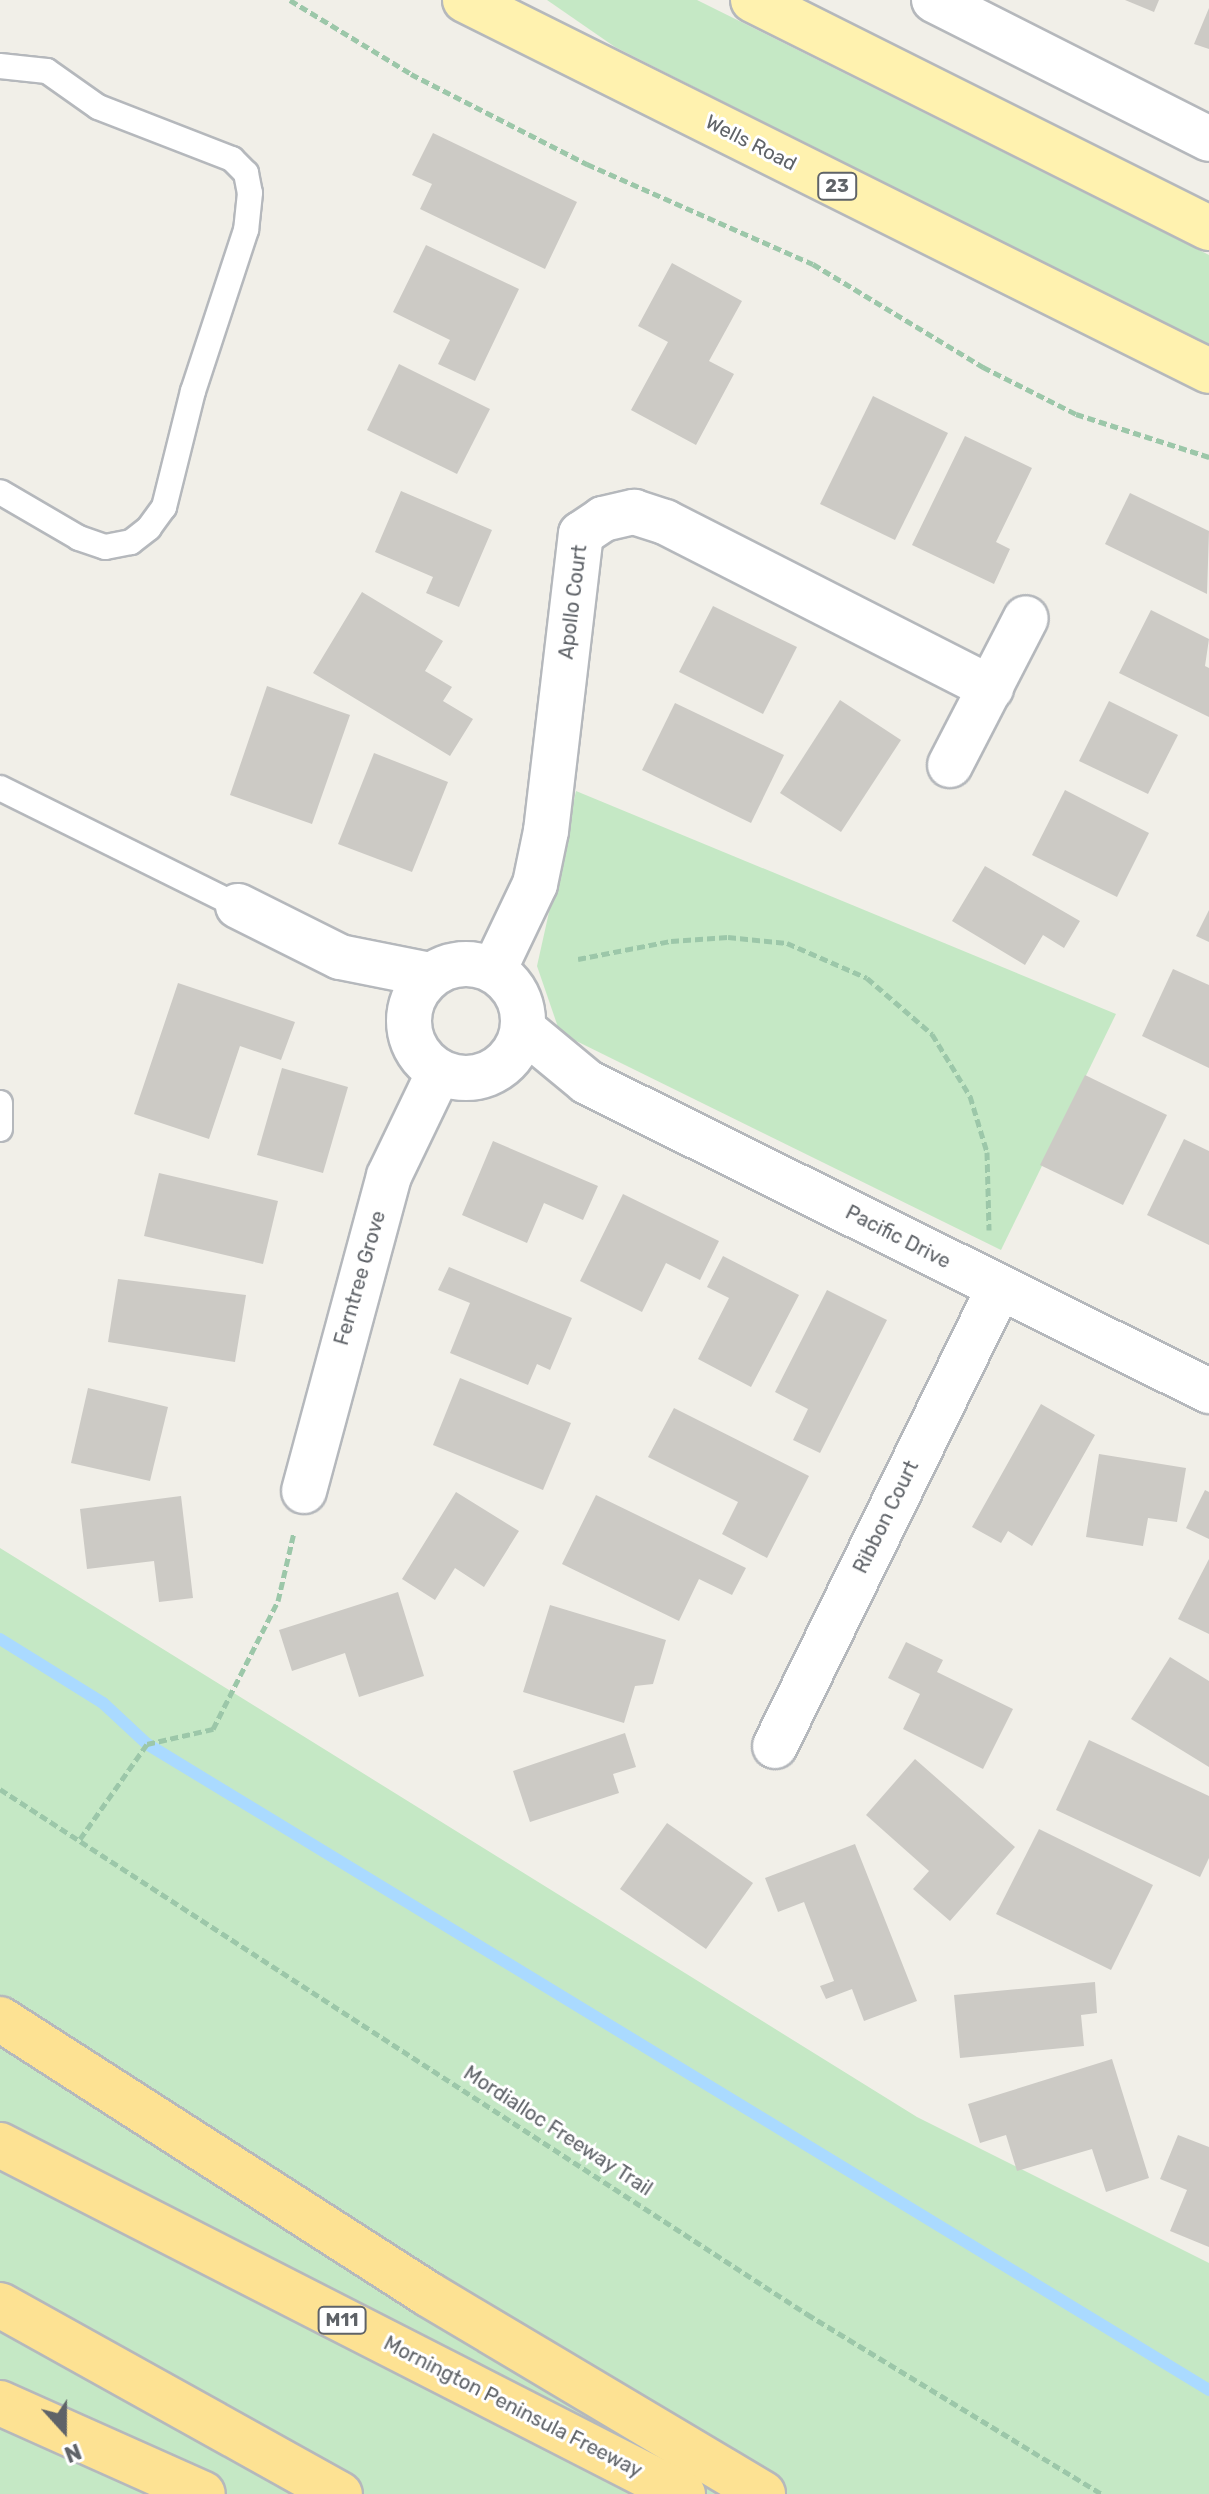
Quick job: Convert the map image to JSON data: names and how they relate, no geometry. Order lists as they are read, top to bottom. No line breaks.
{"streets":{"highway":["M11","Mornington Peninsula Freeway"],"main road":["Wells Road","23"],"street":["Apollo Court","Pacific Drive","Ferntree Grove","Ribbon Court"],"path":["Mordialloc Freeway Trail"]},"crossings":[["Apollo Court","Pacific Drive"],["Apollo Court","Ferntree Grove"],["Pacific Drive","Ferntree Grove"],["Pacific Drive","Ribbon Court"]],"north":"bottom"}
